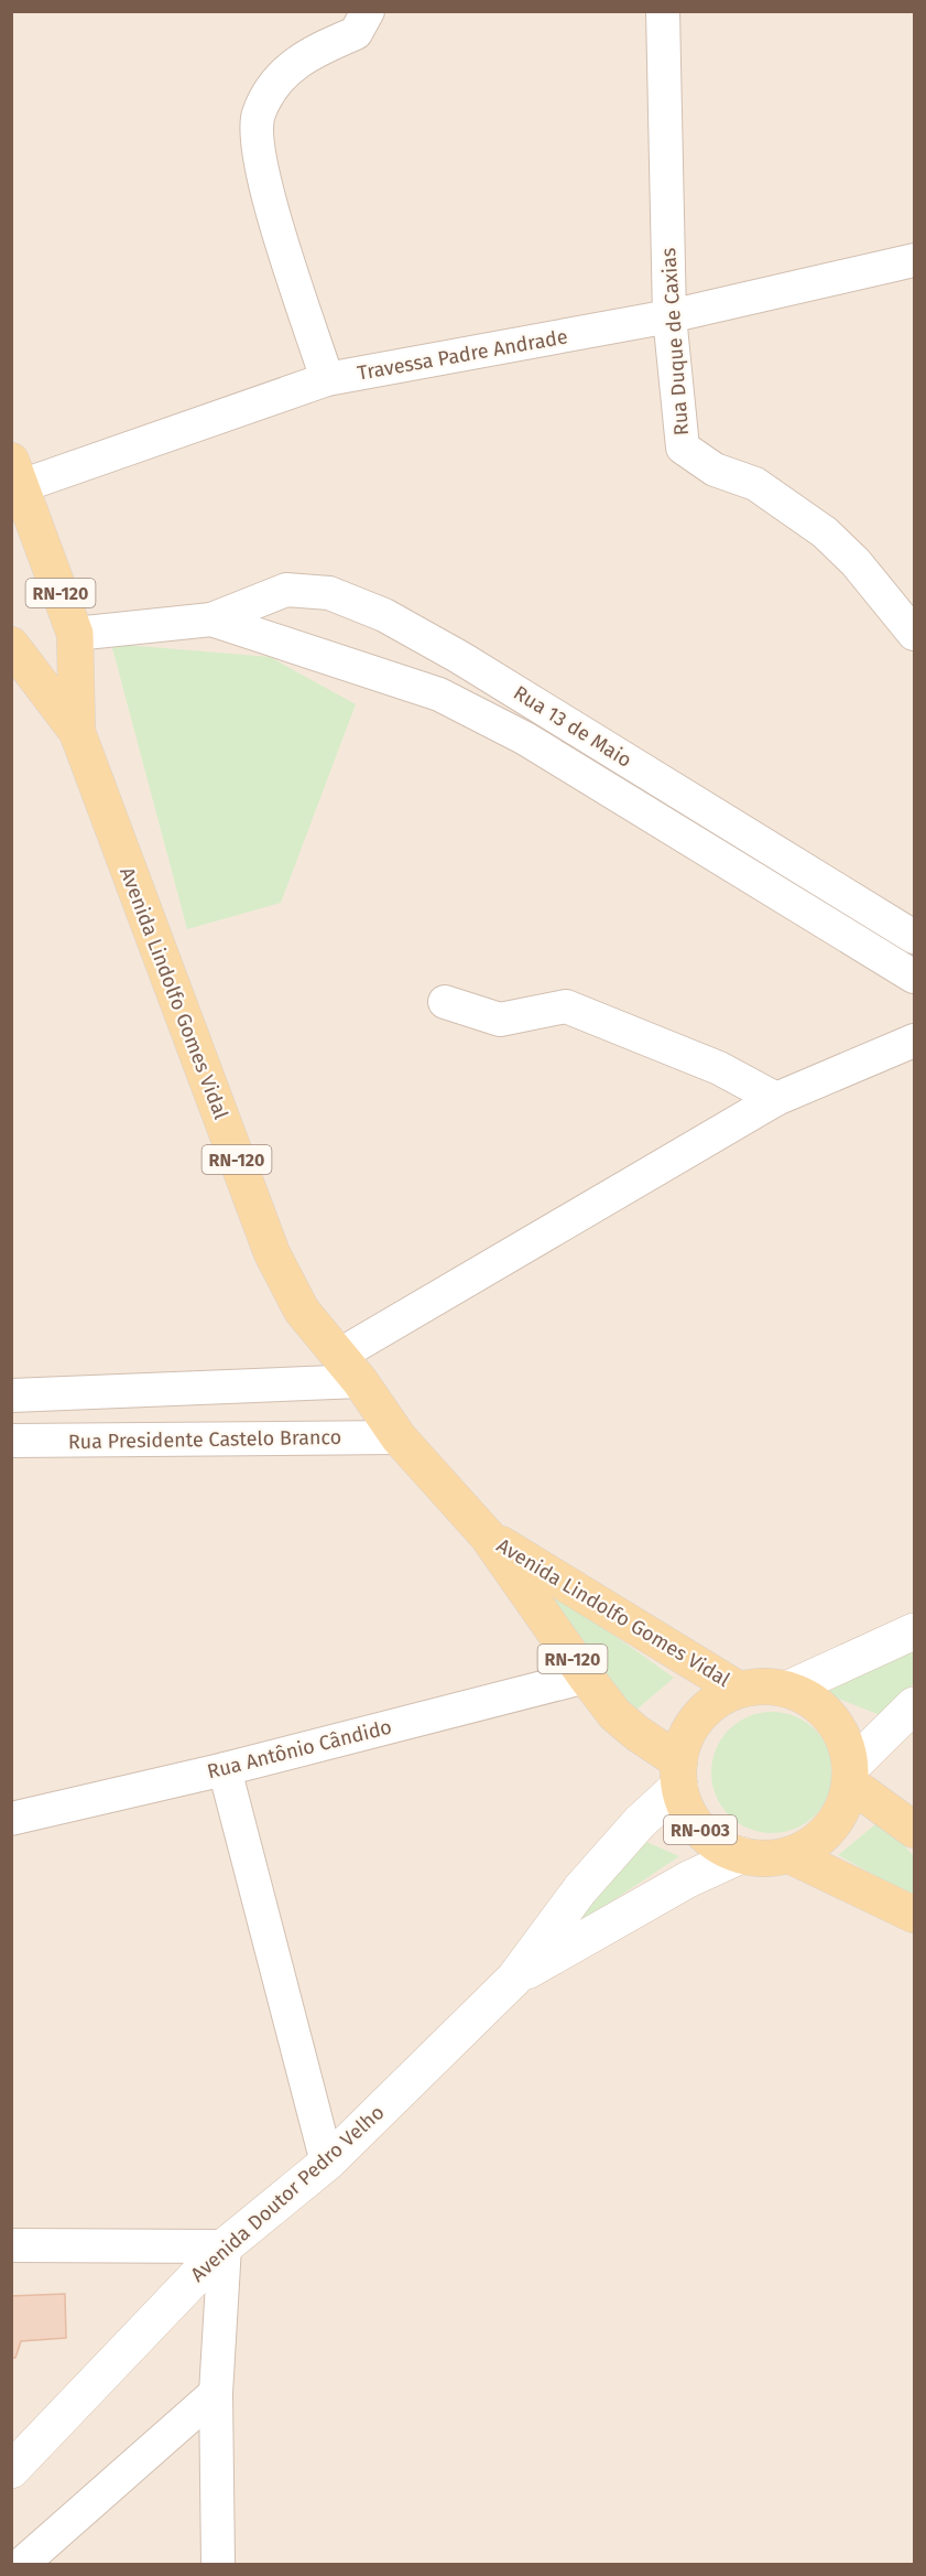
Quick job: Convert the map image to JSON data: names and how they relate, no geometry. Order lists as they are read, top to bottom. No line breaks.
{"streets":{"main road":["RN-120","Avenida Lindolfo Gomes Vidal","RN-003","Avenida Doutor Pedro Velho"],"street":["Rua Duque de Caxias","Travessa Padre Andrade","Rua 13 de Maio","Rua Presidente Castelo Branco","Rua Antônio Cândido"]},"crossings":[["Rua Duque de Caxias","Travessa Padre Andrade"],["Travessa Padre Andrade","Avenida Lindolfo Gomes Vidal"],["Rua 13 de Maio","Avenida Lindolfo Gomes Vidal"],["Avenida Lindolfo Gomes Vidal","Rua Presidente Castelo Branco"],["Avenida Lindolfo Gomes Vidal","Rua Antônio Cândido"],["Avenida Lindolfo Gomes Vidal","RN-003"],["Avenida Lindolfo Gomes Vidal","Avenida Doutor Pedro Velho"],["RN-003","Avenida Doutor Pedro Velho"]]}
